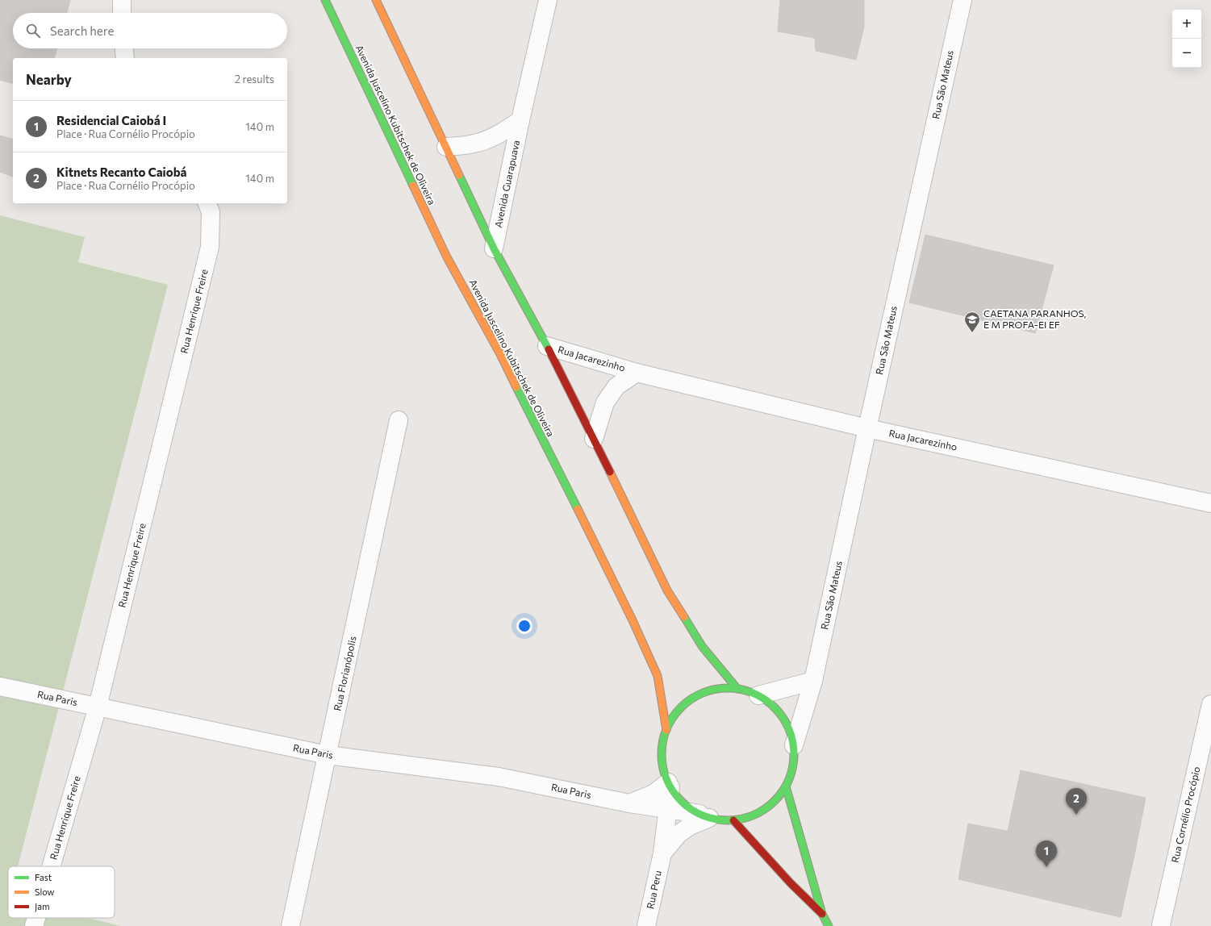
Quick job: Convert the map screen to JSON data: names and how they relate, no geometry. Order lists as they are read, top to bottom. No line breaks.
{"streets":{"main road":["Avenida Juscelino Kubitschek de Oliveira"],"street":["Rua São Mateus","Avenida Guarapuava","Rua Henrique Freire","Rua Jacarezinho","Rua Florianópolis","Rua Paris","Rua Cornélio Procópio","Rua Peru"]},"crossings":[["Rua São Mateus","Rua Jacarezinho"],["Rua Henrique Freire","Rua Paris"],["Rua Florianópolis","Rua Paris"],["Rua Paris","Rua Peru"]],"places":{"school or university":["CAETANA PARANHOS, E M PROFA-EI EF"]},"legend":["Fast","Slow","Jam"],"page":{"map_buttons":["+","−"],"search":"Search here","heading":["Nearby","2 results"],"list":[{"mark":"1","name":"Residencial Caiobá I","note":"Place · Rua Cornélio Procópio","value":"140 m"},{"mark":"2","name":"Kitnets Recanto Caiobá","note":"Place · Rua Cornélio Procópio","value":"140 m"}],"pins":["2","1"]}}
